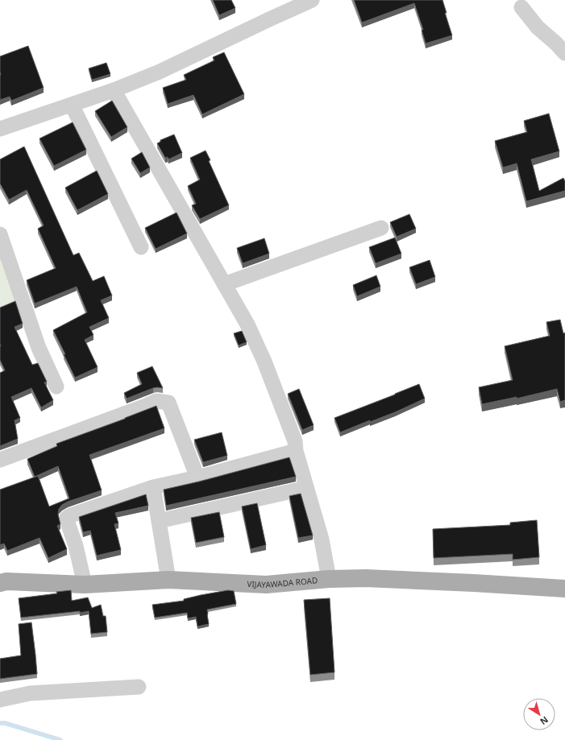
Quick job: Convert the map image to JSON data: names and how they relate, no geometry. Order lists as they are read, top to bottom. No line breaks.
{"streets":{"main road":["VIJAYAWADA ROAD"]},"north":"bottom right"}
